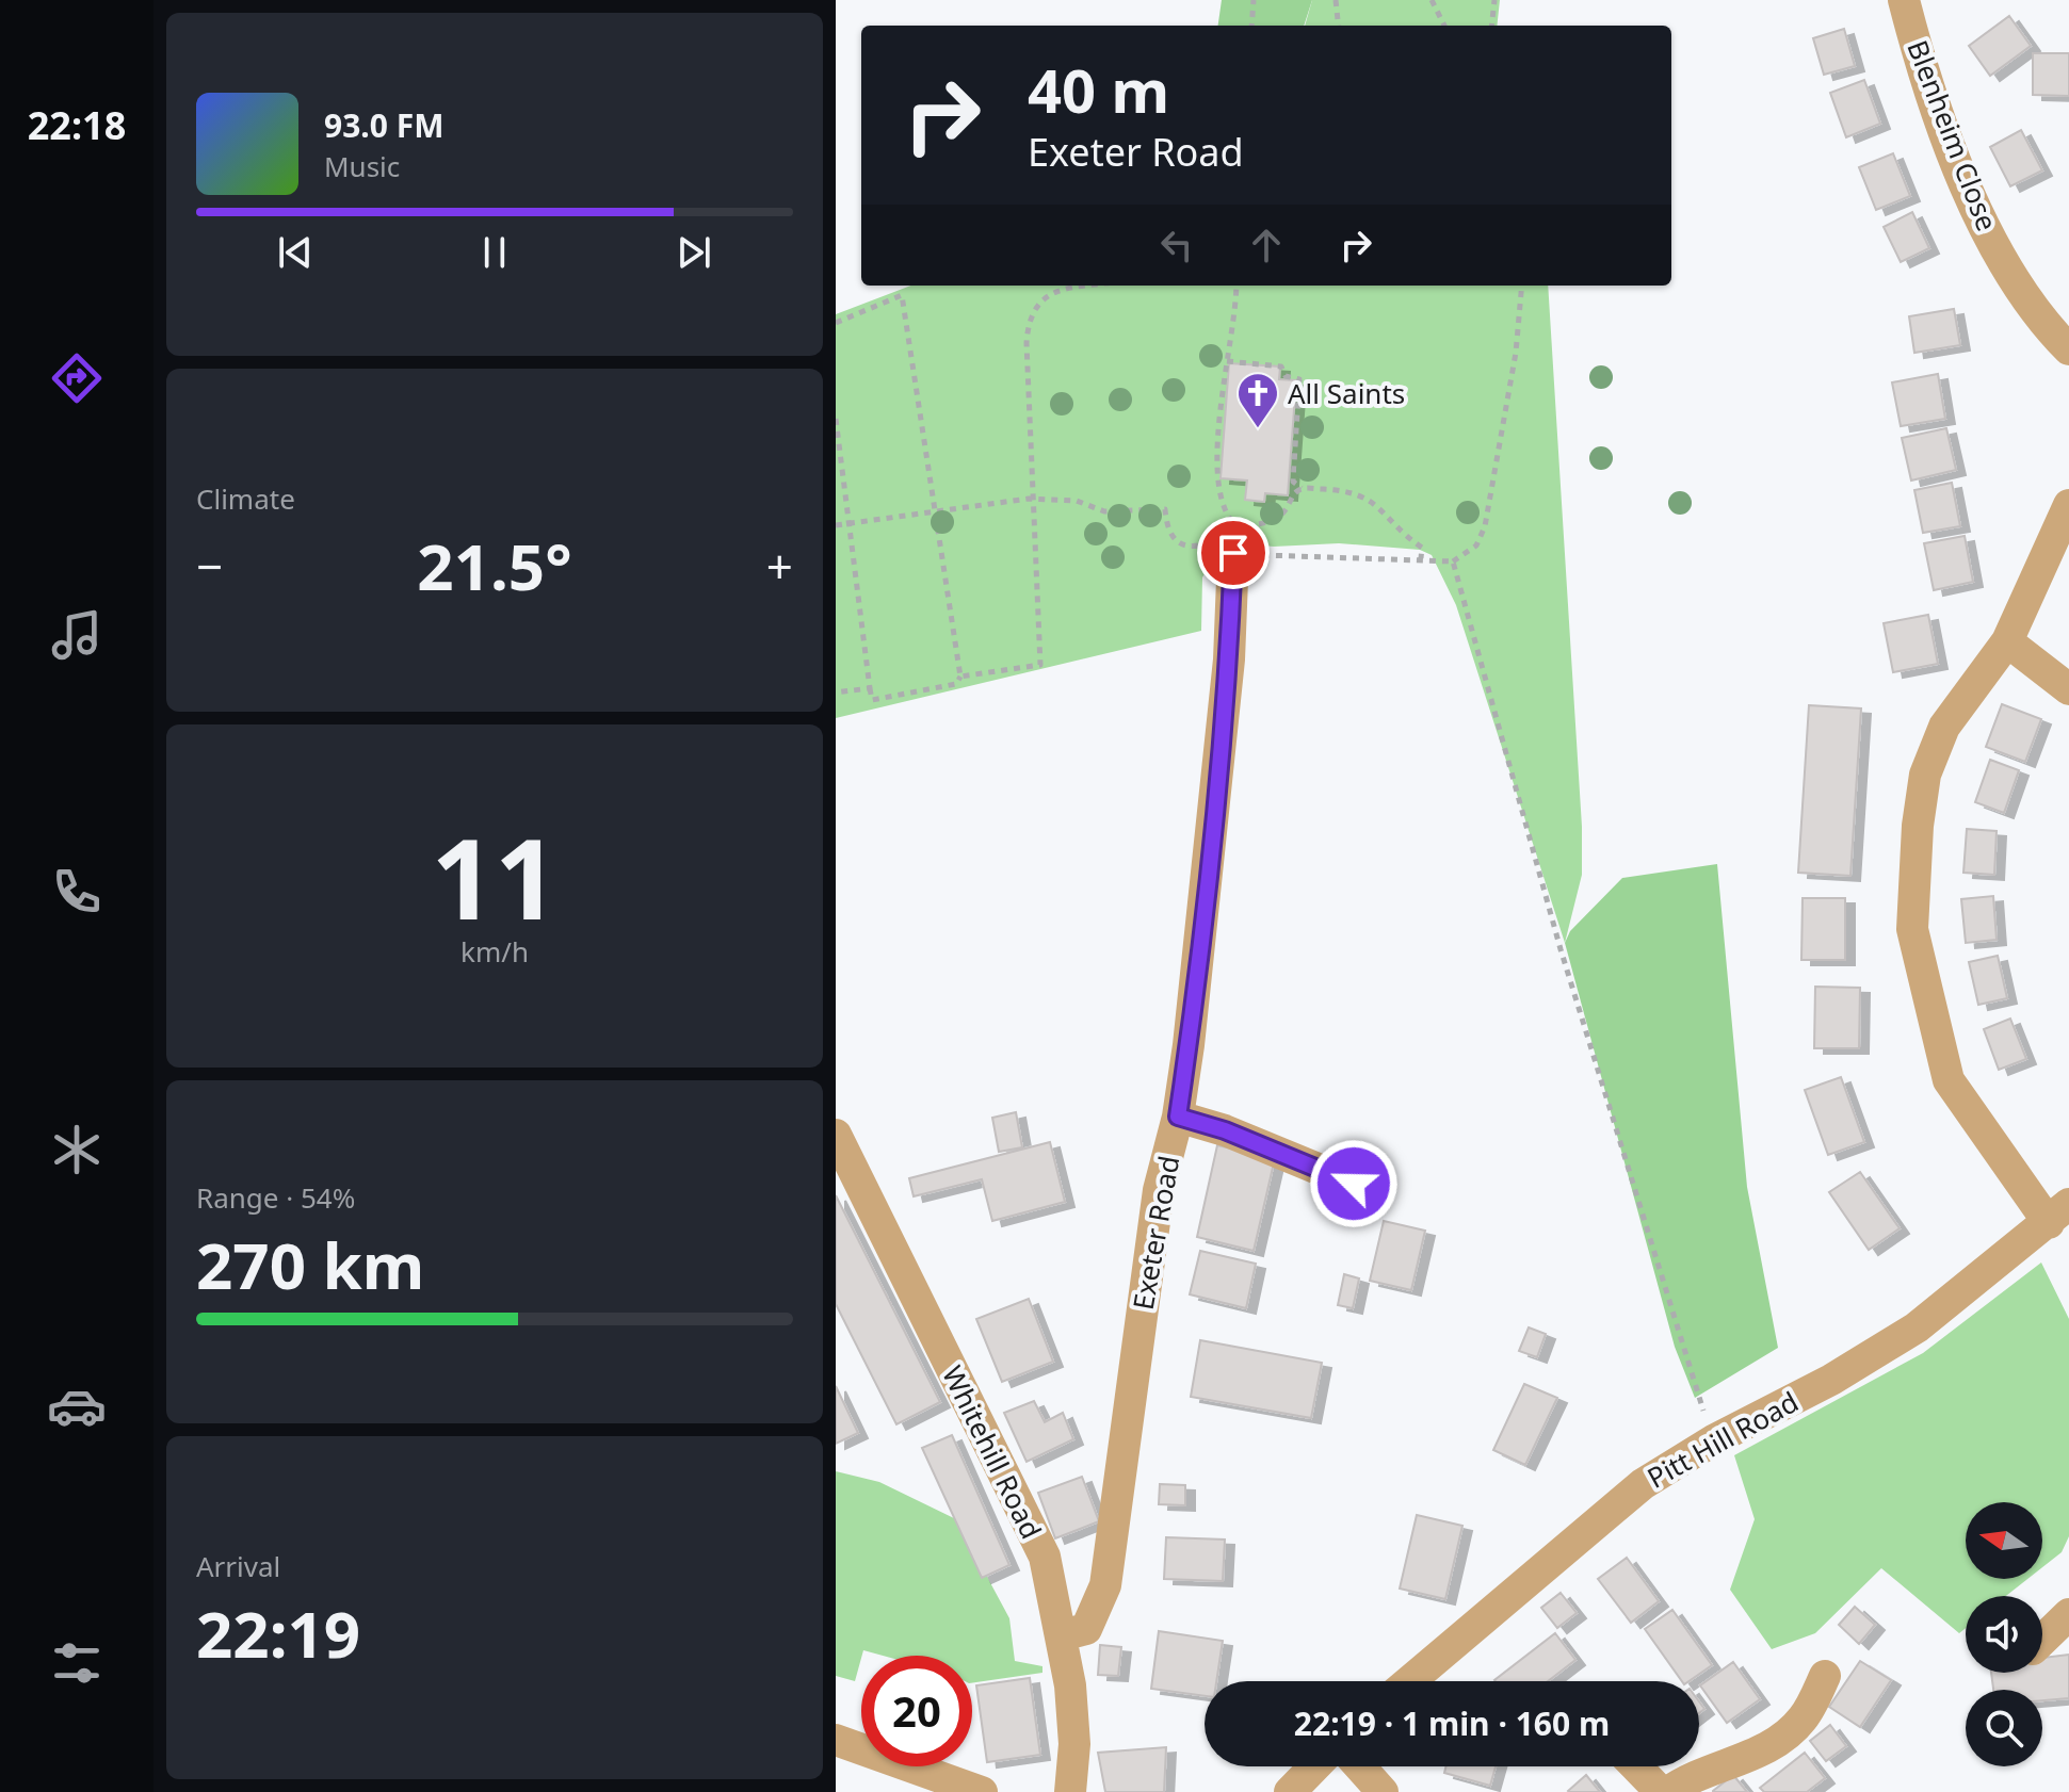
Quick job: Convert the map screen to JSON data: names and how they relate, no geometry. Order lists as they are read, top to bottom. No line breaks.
{"streets":{"street":["Blenheim Close","Exeter Road","Pitt Hill Road","Whitehill Road"]},"crossings":[["Exeter Road","Whitehill Road"]],"places":{"church":["All Saints"]},"north":"left","page":{"tabs":"22:18","turn":["40 m","Exeter Road"],"song":["93.0 FM","Music"],"tile":["Climate",["11","km/h"],["Range · 54%","270 km"],["Arrival","22:19"]],"heat":["−","21.5°","+"],"limit":"20","trip":"22:19 · 1 min · 160 m"}}
